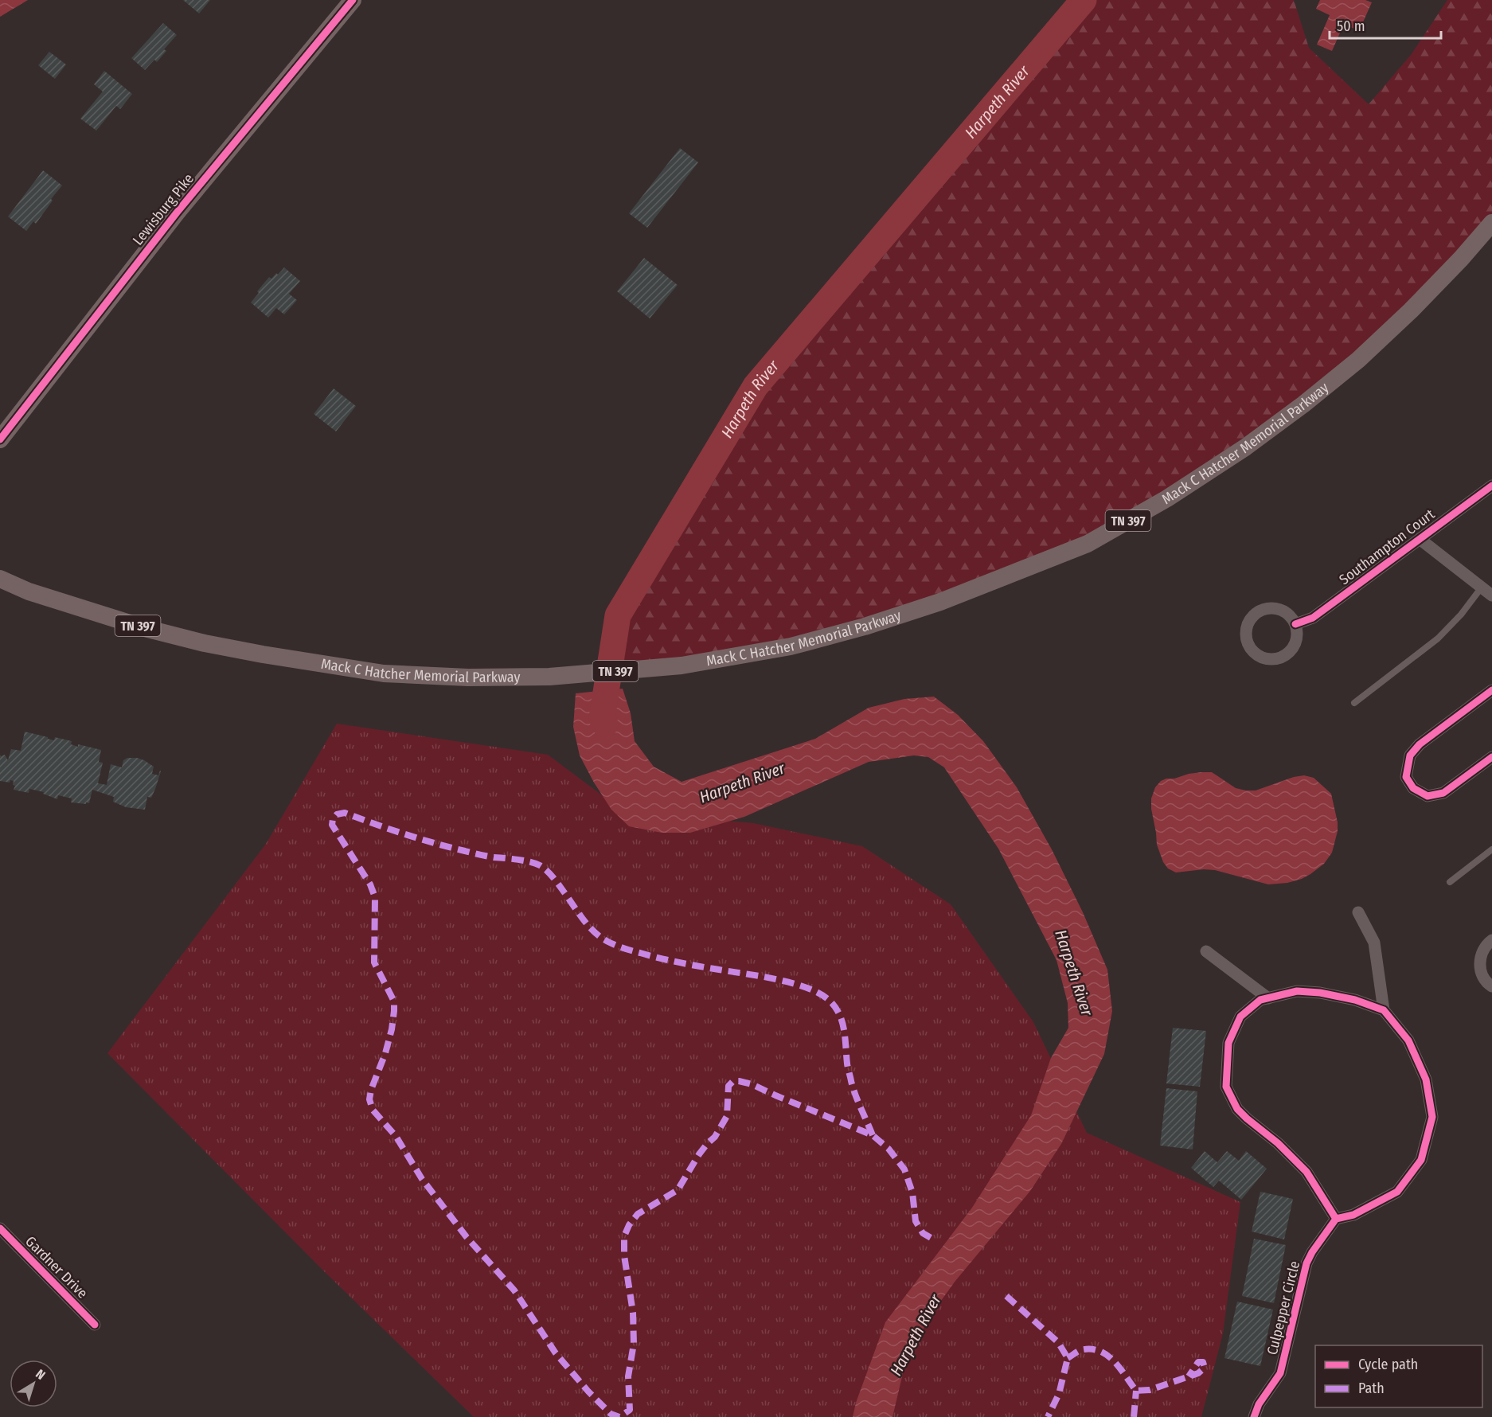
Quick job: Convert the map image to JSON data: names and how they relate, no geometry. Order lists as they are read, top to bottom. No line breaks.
{"streets":{"main road":["Lewisburg Pike","Mack C Hatcher Memorial Parkway","TN 397"],"street":["Southampton Court","Gardner Drive","Culpepper Circle"]},"water":["Harpeth River"],"legend":["Cycle path","Path"],"scale_bar":"50 m","north":"top right"}
